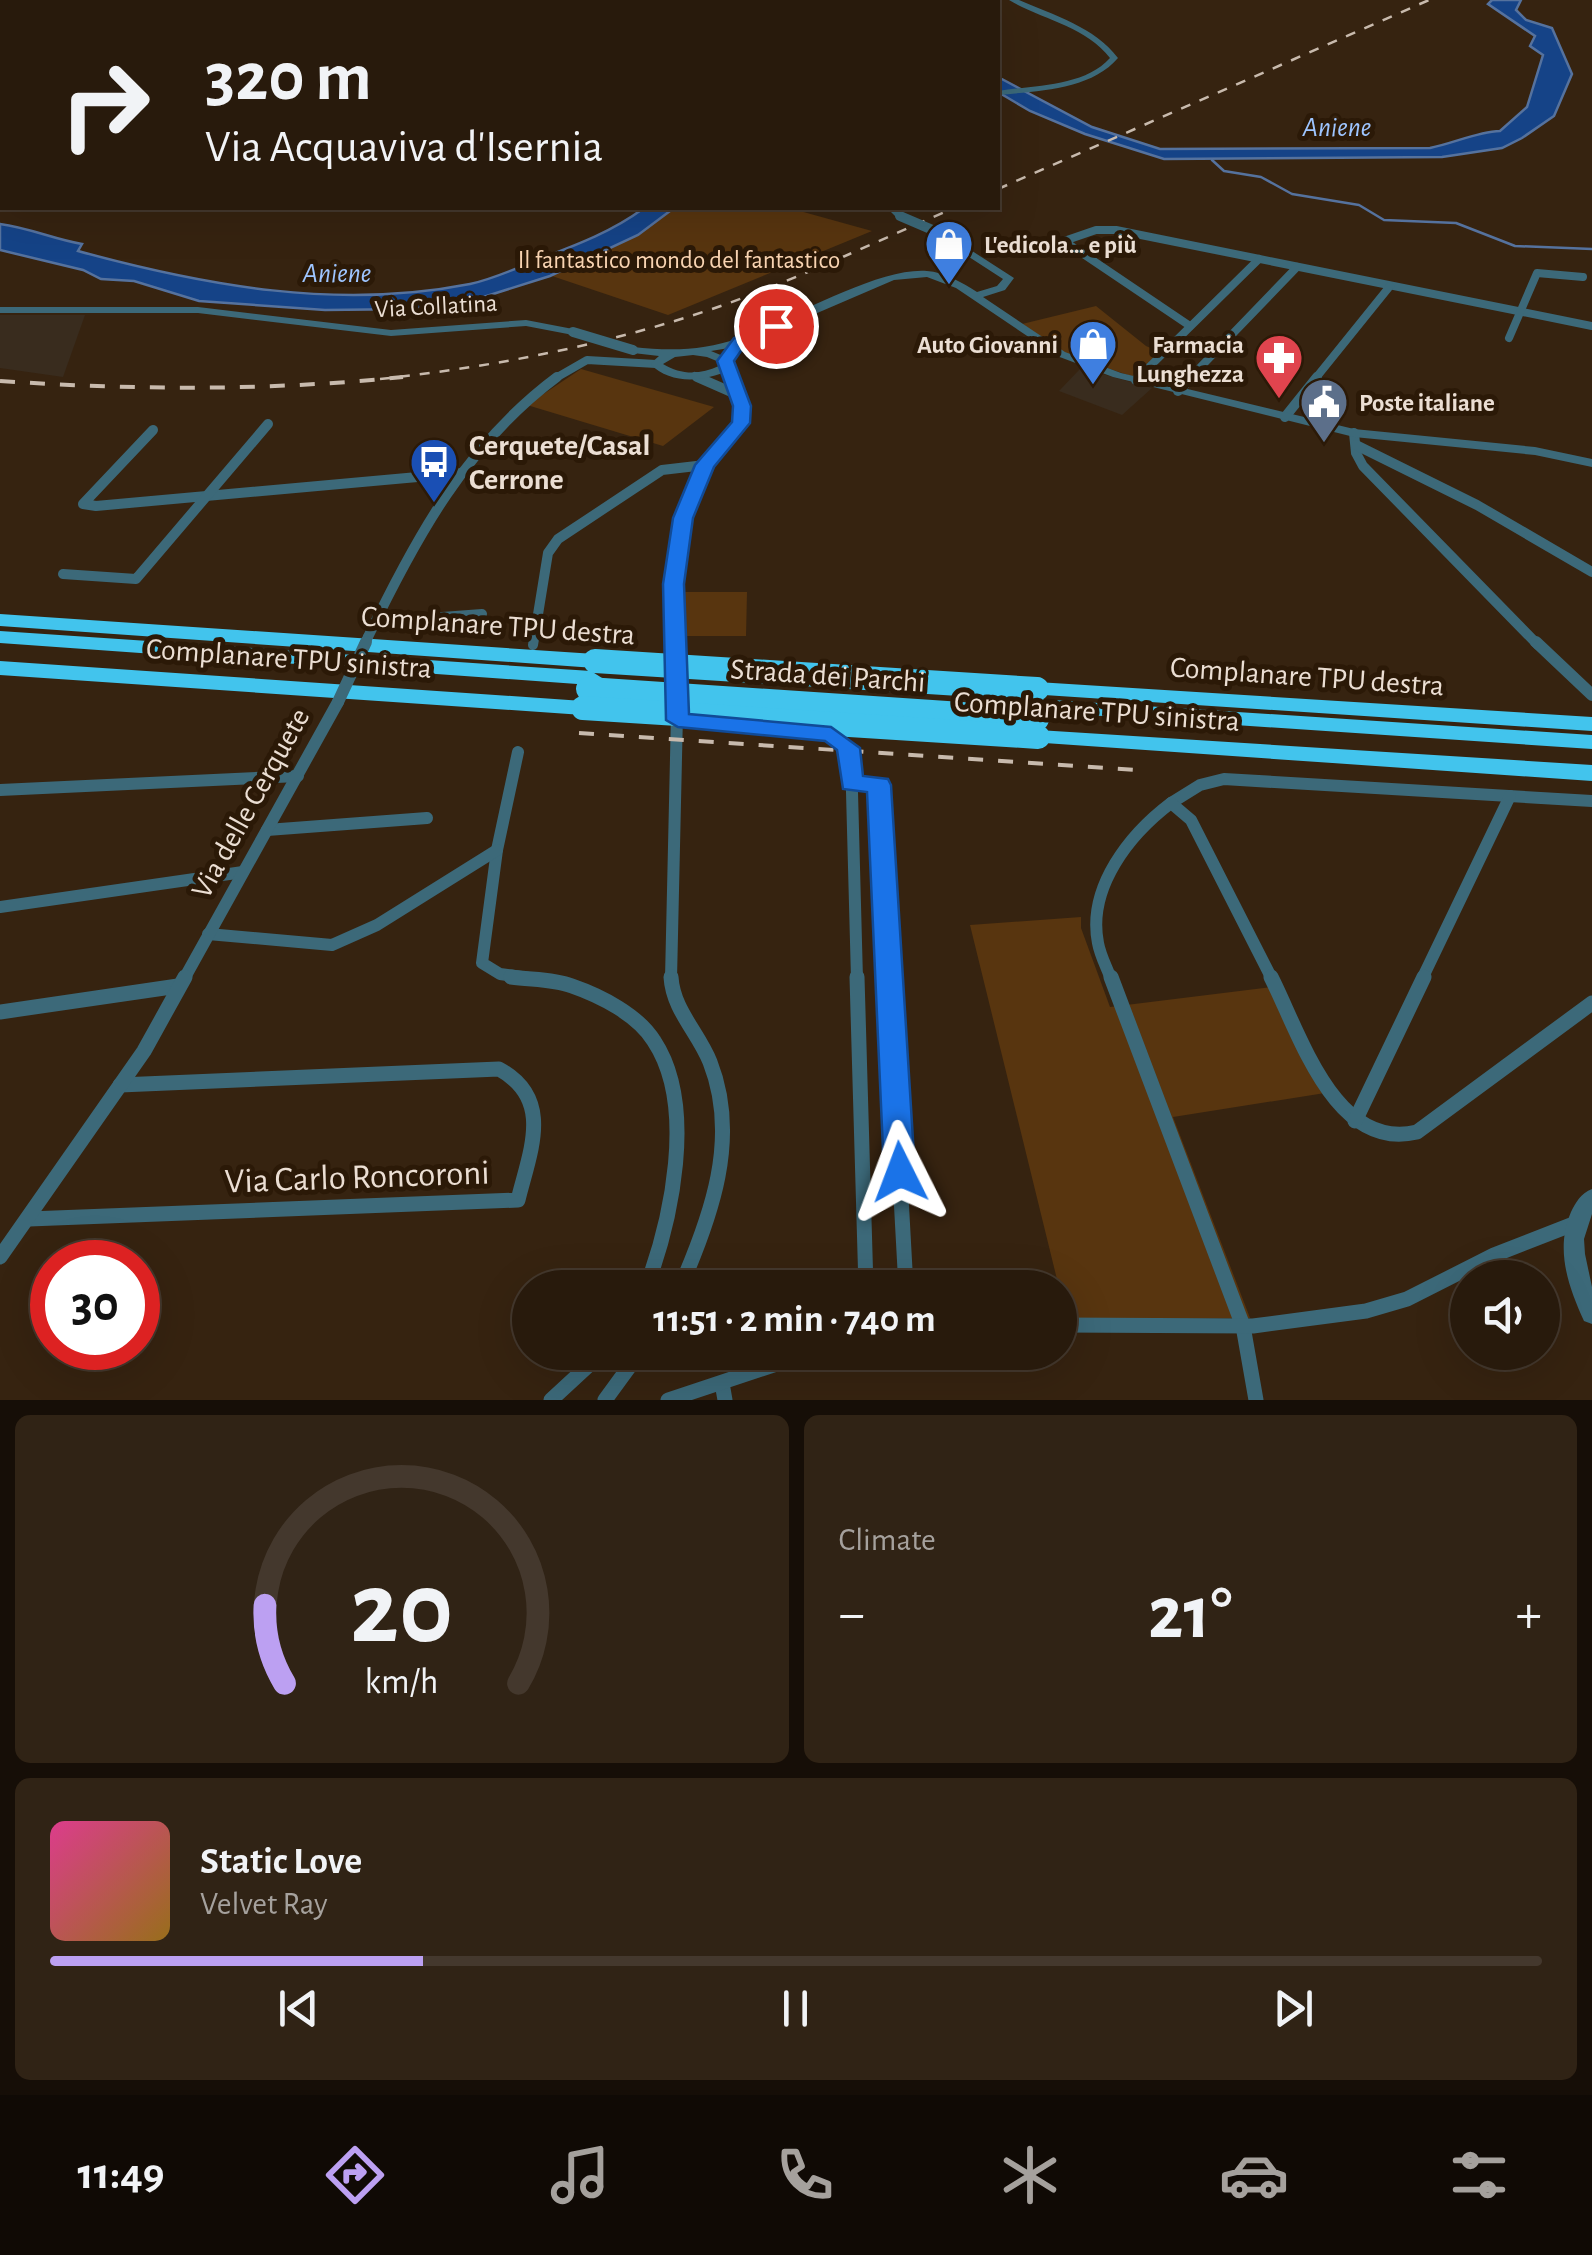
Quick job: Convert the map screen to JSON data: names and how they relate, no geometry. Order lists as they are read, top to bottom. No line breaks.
{"streets":{"highway":["Complanare TPU destra","Complanare TPU sinistra"],"street":["Via Collatina","Via delle Cerquete","Via Carlo Roncoroni"]},"crossings":[["Via Collatina","Via delle Cerquete"],["Complanare TPU destra","Complanare TPU sinistra"],["Via delle Cerquete","Via Carlo Roncoroni"]],"water":["Aniene"],"parks":["Il fantastico mondo del fantastico"],"places":{"shop":["L'edicola… e più","Auto Giovanni"],"pharmacy":["Farmacia Lunghezza"],"public building":["Poste italiane"],"bus stop":["Cerquete/Casal Cerrone"]},"page":{"turn":["320 m","Via Acquaviva d'Isernia"],"limit":"30","trip":"11:51 · 2 min · 740 m","tile":"Climate","heat":["−","21°","+"],"song":["Static Love","Velvet Ray"],"tabs":"11:49","gauge":["20","km/h"]}}
